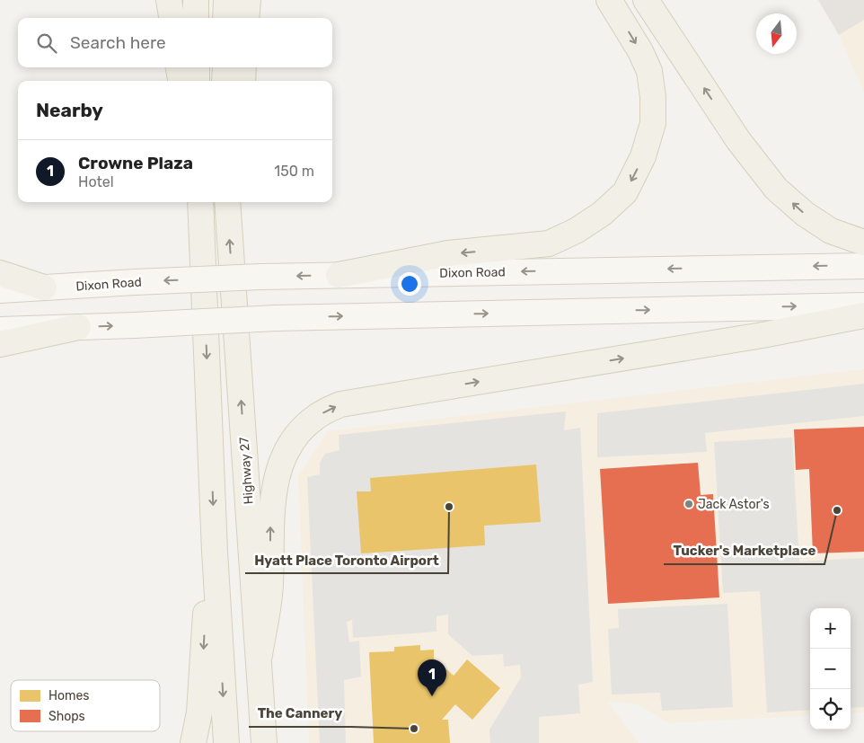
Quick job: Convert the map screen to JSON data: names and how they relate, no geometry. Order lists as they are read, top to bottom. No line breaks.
{"streets":{"main road":["Dixon Road","Highway 27"]},"places":["Jack Astor's","Hyatt Place Toronto Airport","Tucker's Marketplace","The Cannery"],"legend":["Homes","Shops"],"north":"bottom","page":{"search":"Search here","heading":"Nearby","list":[{"mark":"1","name":"Crowne Plaza","note":"Hotel","value":"150 m"}],"map_buttons":["+","−"],"pins":"1"}}
